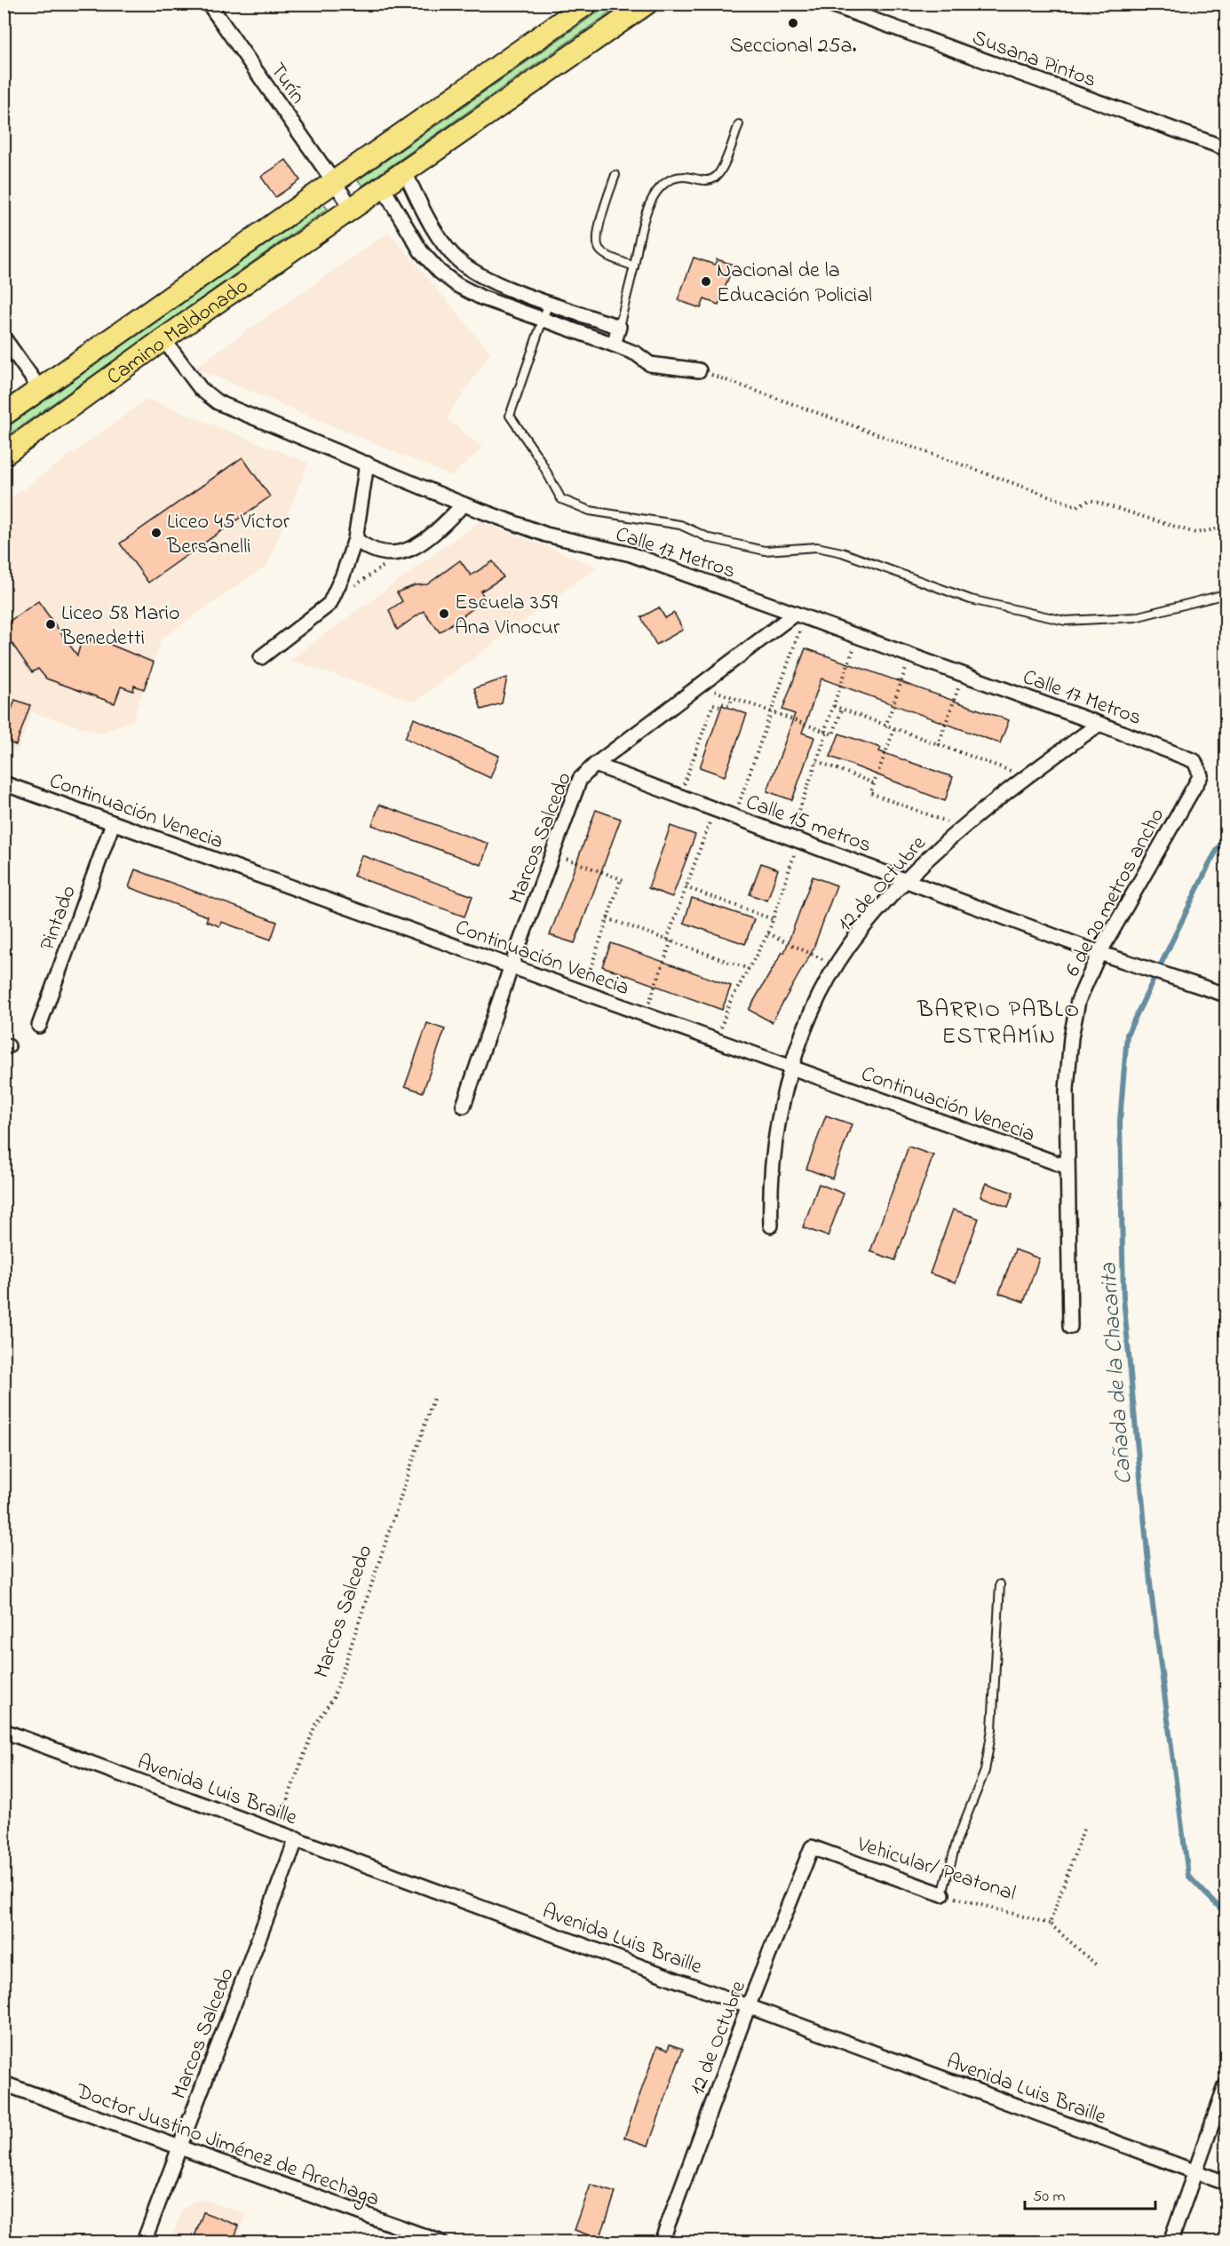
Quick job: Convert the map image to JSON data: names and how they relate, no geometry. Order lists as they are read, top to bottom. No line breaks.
{"streets":{"main road":["Camino Maldonado"],"street":["Susana Pintos","Turín","Calle 17 Metros","Continuación Venecia","Calle 15 metros","Marcos Salcedo","12 de Octubre","6 de 20 metros ancho","Pintado","Avenida Luis Braille","Vehicular/ Peatonal","Doctor Justino Jiménez de Arechaga"]},"crossings":[["Turín","Camino Maldonado"],["Camino Maldonado","Calle 17 Metros"],["Calle 17 Metros","Marcos Salcedo"],["Calle 17 Metros","12 de Octubre"],["Calle 17 Metros","6 de 20 metros ancho"],["Continuación Venecia","Marcos Salcedo"],["Continuación Venecia","12 de Octubre"],["Continuación Venecia","6 de 20 metros ancho"],["Continuación Venecia","Pintado"],["Calle 15 metros","Marcos Salcedo"],["Calle 15 metros","12 de Octubre"],["Calle 15 metros","6 de 20 metros ancho"],["Marcos Salcedo","Avenida Luis Braille"],["Marcos Salcedo","Doctor Justino Jiménez de Arechaga"],["12 de Octubre","Avenida Luis Braille"],["12 de Octubre","Vehicular/ Peatonal"]],"districts":["BARRIO PABLO ESTRAMÍN"],"water":["Cañada de la Chacarita"],"places":["Seccional 25a.","Nacional de la Educación Policial","Liceo 45 Víctor Bersanelli","Escuela 359 Ana Vinocur","Liceo 58 Mario Benedetti"],"scale_bar":"50 m"}
